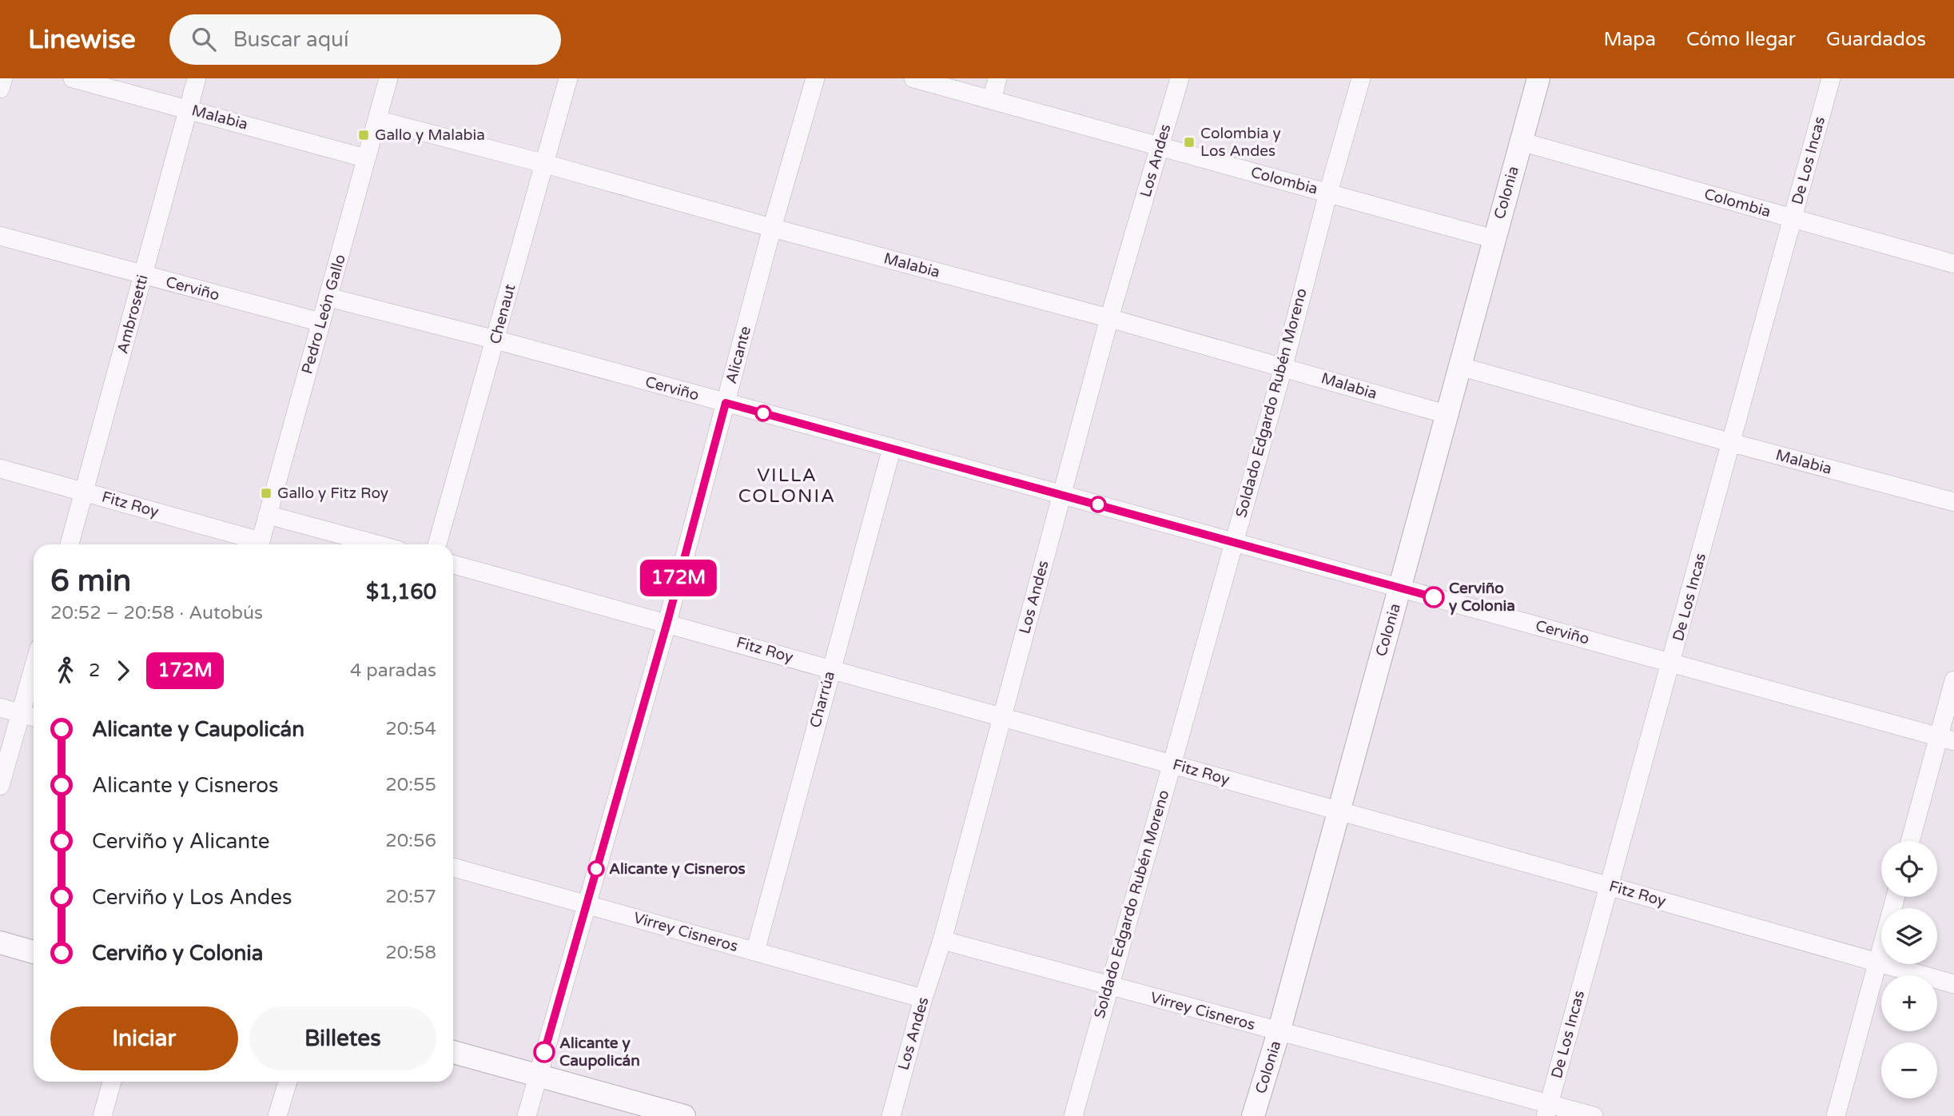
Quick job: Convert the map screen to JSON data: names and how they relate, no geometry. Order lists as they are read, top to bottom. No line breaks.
{"streets":{"street":["Malabia","Los Andes","De Los Incas","Colombia","Colonia","Cerviño","Ambrosetti","Pedro León Gallo","Chenaut","Alicante","Soldado Edgardo Rubén Moreno","Fitz Roy","Charrúa","Virrey Cisneros"]},"crossings":[["Malabia","Los Andes"],["Malabia","De Los Incas"],["Malabia","Colonia"],["Malabia","Ambrosetti"],["Malabia","Pedro León Gallo"],["Malabia","Chenaut"],["Malabia","Alicante"],["Malabia","Soldado Edgardo Rubén Moreno"],["Los Andes","Colombia"],["Los Andes","Cerviño"],["Los Andes","Fitz Roy"],["Los Andes","Virrey Cisneros"],["De Los Incas","Colombia"],["De Los Incas","Cerviño"],["De Los Incas","Fitz Roy"],["De Los Incas","Virrey Cisneros"],["Colombia","Colonia"],["Colombia","Soldado Edgardo Rubén Moreno"],["Colonia","Cerviño"],["Colonia","Fitz Roy"],["Colonia","Virrey Cisneros"],["Cerviño","Ambrosetti"],["Cerviño","Pedro León Gallo"],["Cerviño","Chenaut"],["Cerviño","Alicante"],["Cerviño","Soldado Edgardo Rubén Moreno"],["Cerviño","Charrúa"],["Ambrosetti","Fitz Roy"],["Alicante","Fitz Roy"],["Alicante","Virrey Cisneros"],["Soldado Edgardo Rubén Moreno","Fitz Roy"],["Soldado Edgardo Rubén Moreno","Virrey Cisneros"],["Fitz Roy","Charrúa"],["Charrúa","Virrey Cisneros"]],"districts":["VILLA COLONIA"],"places":{"transit":["Gallo y Malabia","Colombia y Los Andes","Gallo y Fitz Roy"],"other":["Cerviño y Colonia","Alicante y Cisneros","Alicante y Caupolicán"]},"lines":["bus line 172M"],"page":{"header":"Linewise","search":"Buscar aquí","nav":["Mapa","Cómo llegar","Guardados"],"on_map":"172M","heading":["6 min","20:52 – 20:58 · Autobús","$1,160"],"legs":["2","172M","4 paradas"],"list":[{"name":"Alicante y Caupolicán","value":"20:54"},{"name":"Alicante y Cisneros","value":"20:55"},{"name":"Cerviño y Alicante","value":"20:56"},{"name":"Cerviño y Los Andes","value":"20:57"},{"name":"Cerviño y Colonia","value":"20:58"}],"map_buttons":["+","−"],"buttons":["Iniciar","Billetes"]}}
